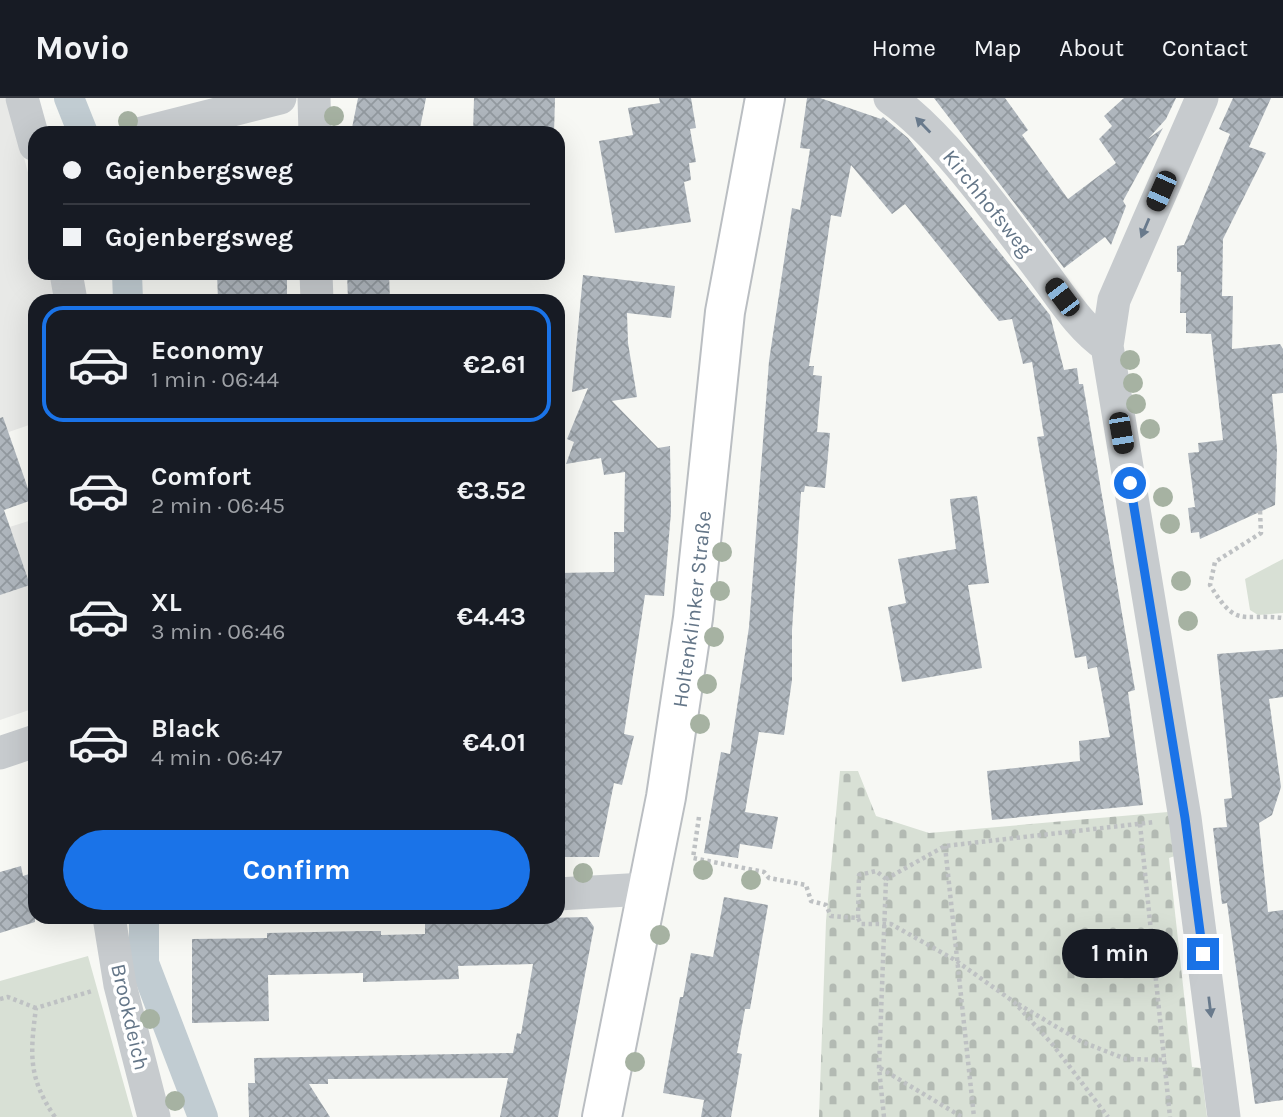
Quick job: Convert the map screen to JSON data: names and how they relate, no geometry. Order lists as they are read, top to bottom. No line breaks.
{"streets":{"main road":["Holtenklinker Straße"],"street":["Kirchhofsweg","Brookdeich"]},"one_way":["Kirchhofsweg"],"page":{"header":"Movio","nav":["Home","Map","About","Contact"],"banner":["Gojenbergsweg","Gojenbergsweg"],"list":[{"name":"Economy","note":"1 min · 06:44","value":"€2.61"},{"name":"Comfort","note":"2 min · 06:45","value":"€3.52"},{"name":"XL","note":"3 min · 06:46","value":"€4.43"},{"name":"Black","note":"4 min · 06:47","value":"€4.01"}],"buttons":"Confirm","bubble":"1 min"}}
